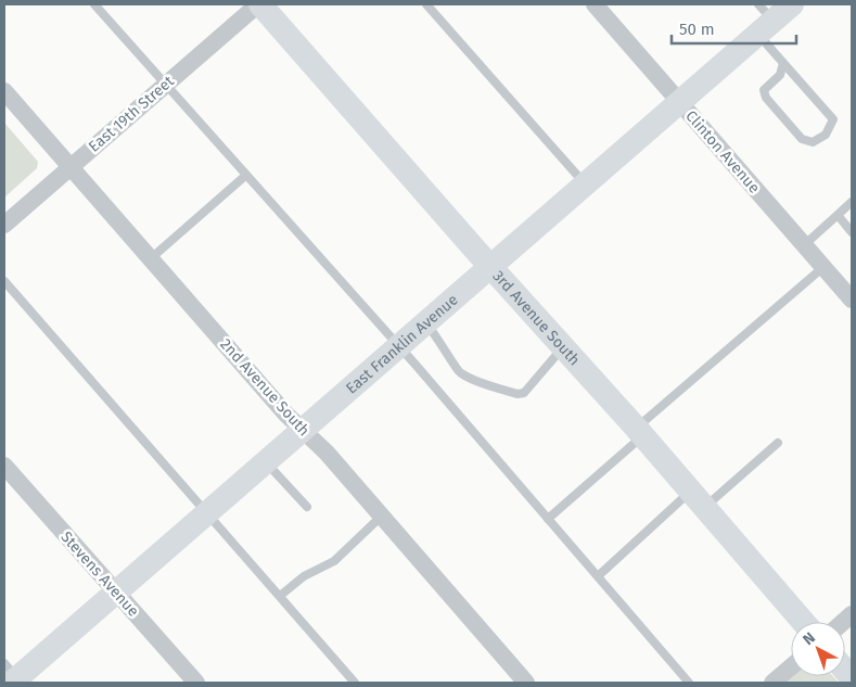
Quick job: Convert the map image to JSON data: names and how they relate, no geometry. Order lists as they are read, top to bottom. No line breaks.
{"streets":{"main road":["3rd Avenue South","East Franklin Avenue"],"street":["East 19th Street","Clinton Avenue","2nd Avenue South","Stevens Avenue"]},"crossings":[["East 19th Street","3rd Avenue South"],["East 19th Street","2nd Avenue South"],["Clinton Avenue","East Franklin Avenue"],["3rd Avenue South","East Franklin Avenue"],["East Franklin Avenue","2nd Avenue South"],["East Franklin Avenue","Stevens Avenue"]],"scale_bar":"50 m","north":"top left"}
